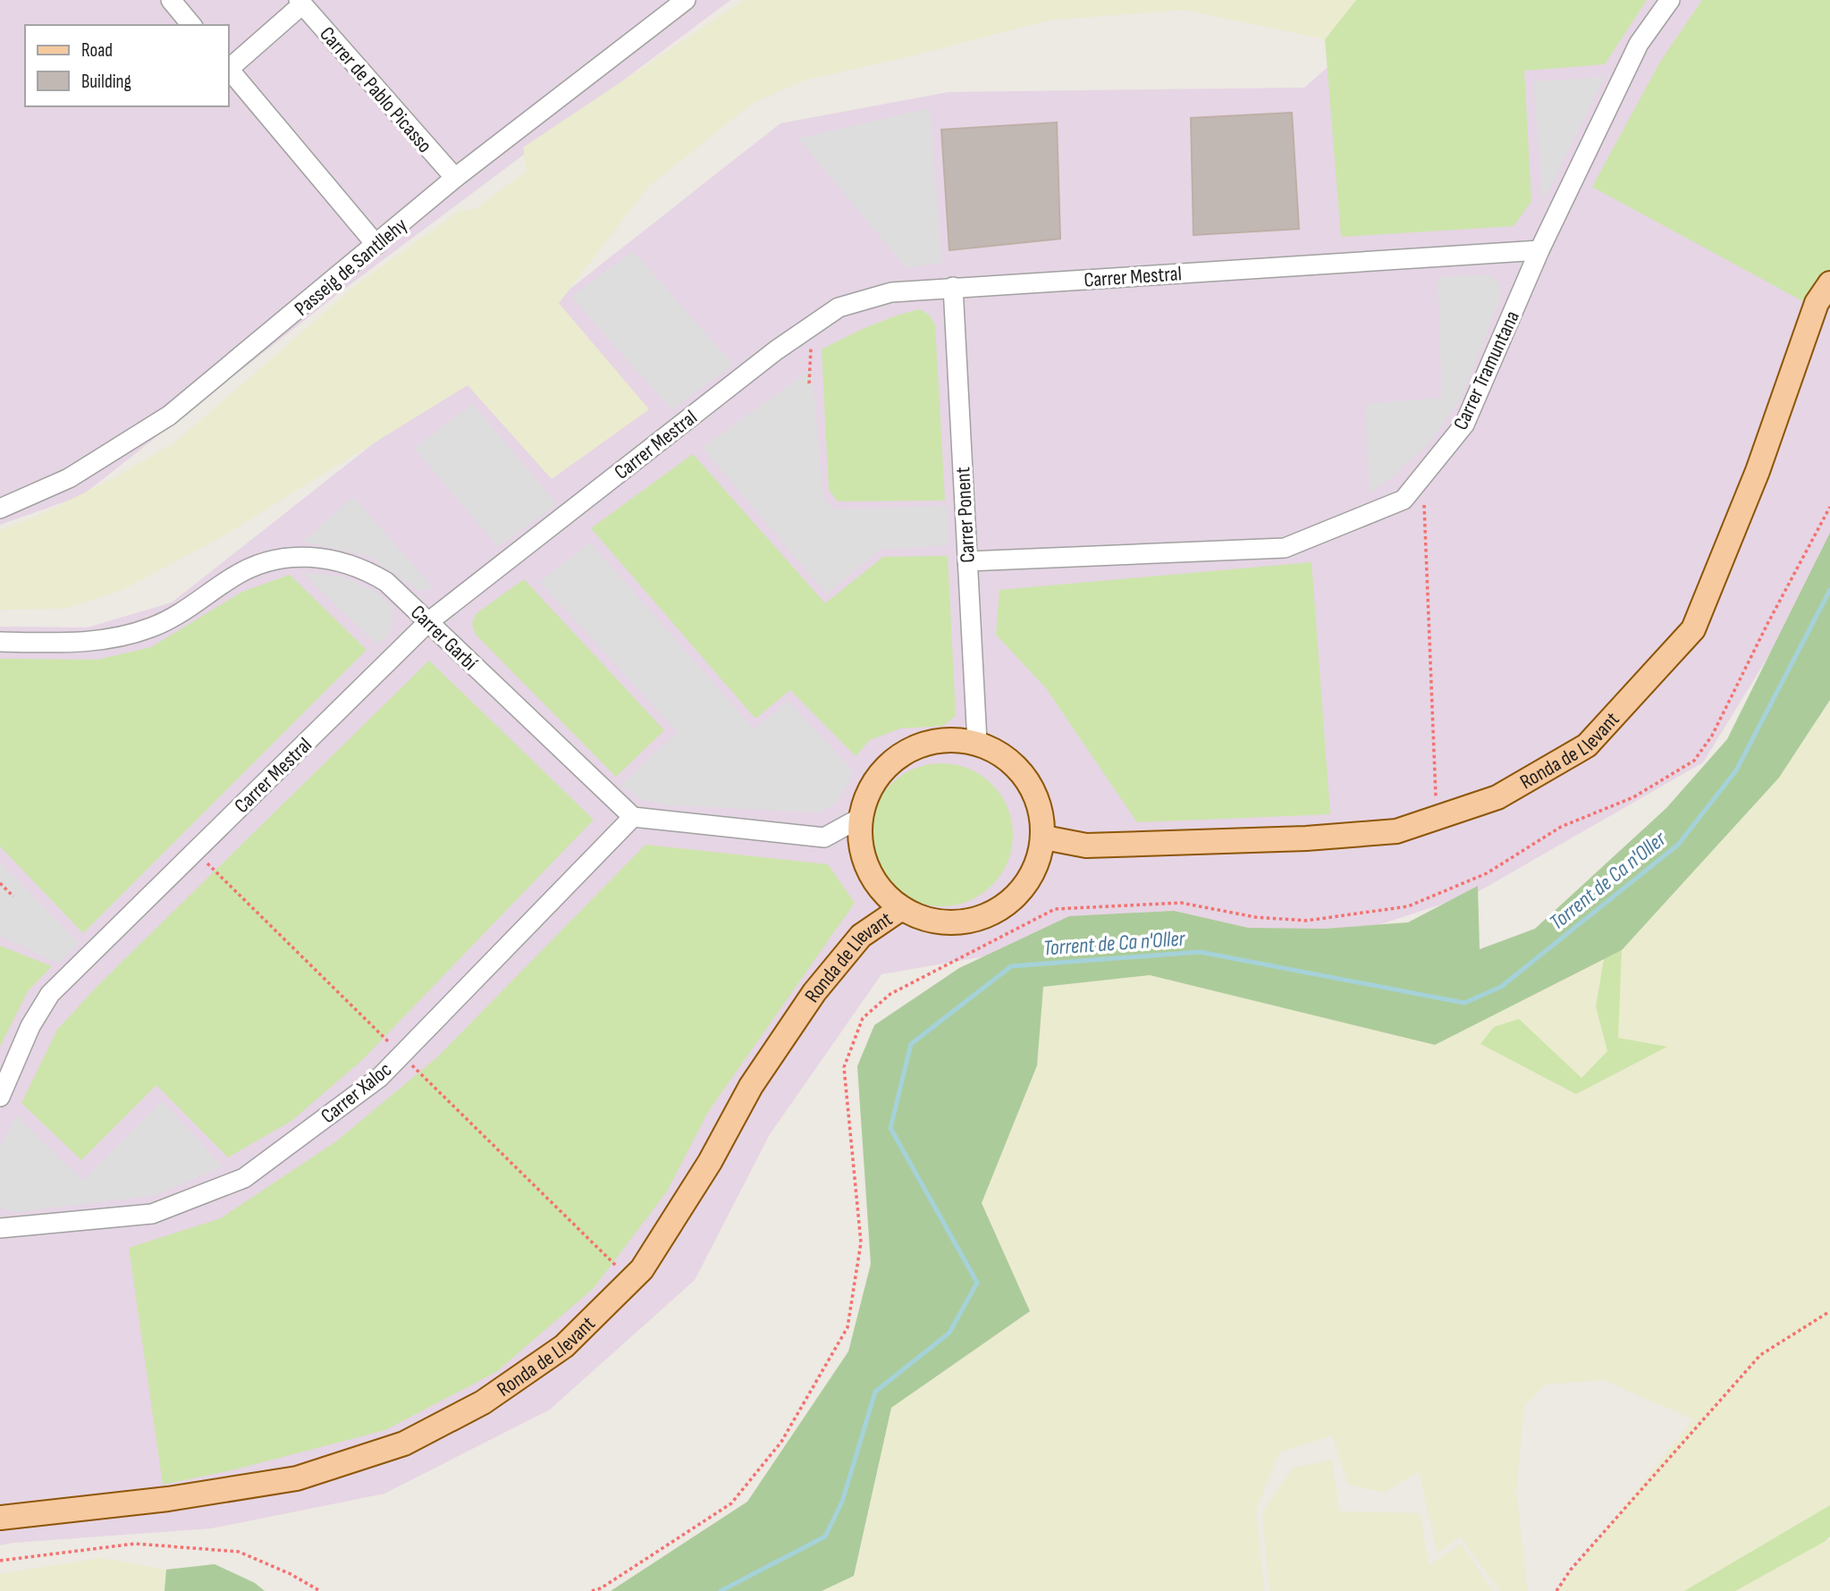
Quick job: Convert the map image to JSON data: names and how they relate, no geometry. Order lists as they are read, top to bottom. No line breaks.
{"streets":{"main road":["Ronda de Llevant"],"street":["Carrer de Pablo Picasso","Passeig de Santllehy","Carrer Mestral","Carrer Tramuntana","Carrer Ponent","Carrer Garbí","Carrer Xaloc"]},"crossings":[["Carrer de Pablo Picasso","Passeig de Santllehy"],["Carrer Mestral","Carrer Tramuntana"],["Carrer Mestral","Carrer Ponent"],["Carrer Mestral","Carrer Garbí"],["Carrer Tramuntana","Carrer Ponent"],["Carrer Ponent","Ronda de Llevant"],["Carrer Garbí","Carrer Xaloc"]],"water":["Torrent de Ca n'Oller"],"legend":["Road","Building"]}
